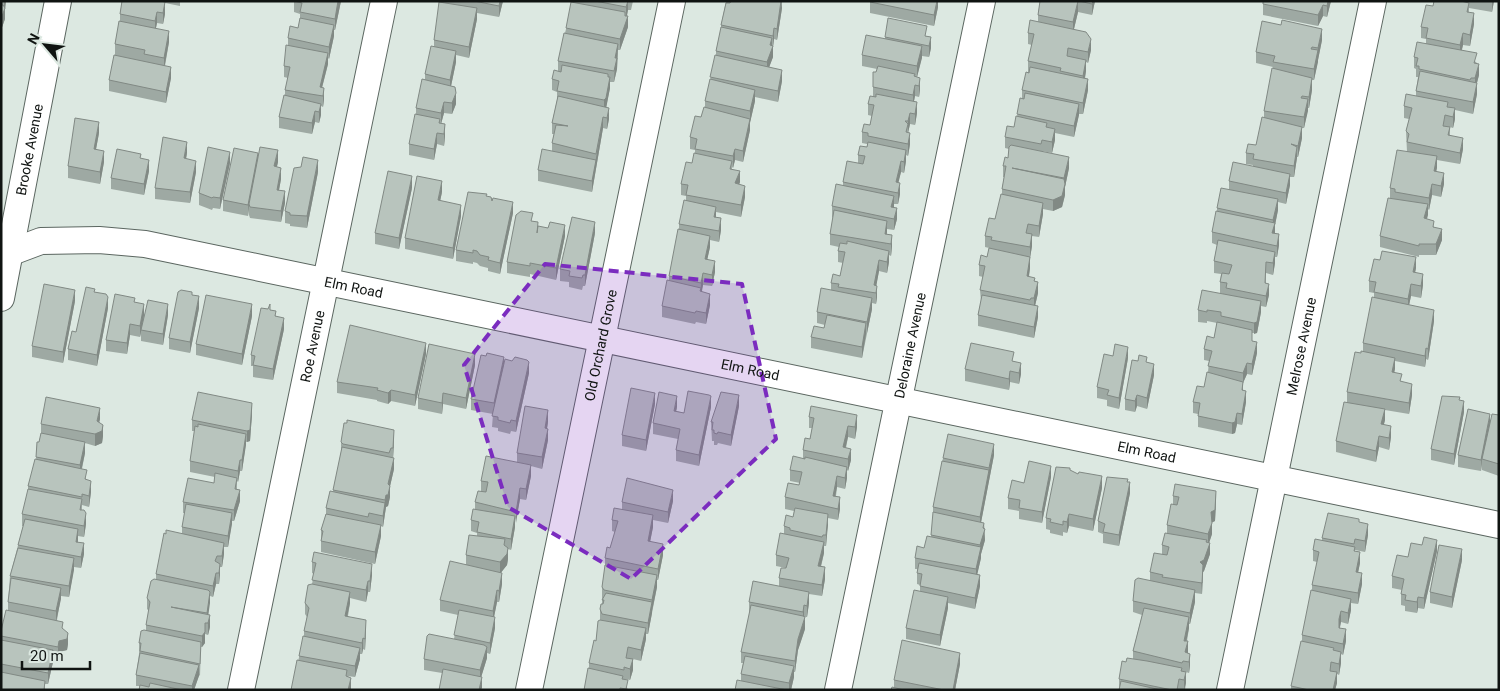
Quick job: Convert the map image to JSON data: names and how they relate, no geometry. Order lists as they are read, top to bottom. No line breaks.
{"streets":{"street":["Brooke Avenue","Elm Road","Roe Avenue","Melrose Avenue","Old Orchard Grove","Deloraine Avenue"]},"crossings":[["Brooke Avenue","Elm Road"],["Elm Road","Roe Avenue"],["Elm Road","Melrose Avenue"],["Elm Road","Old Orchard Grove"],["Elm Road","Deloraine Avenue"]],"scale_bar":"20 m","north":"top left"}
